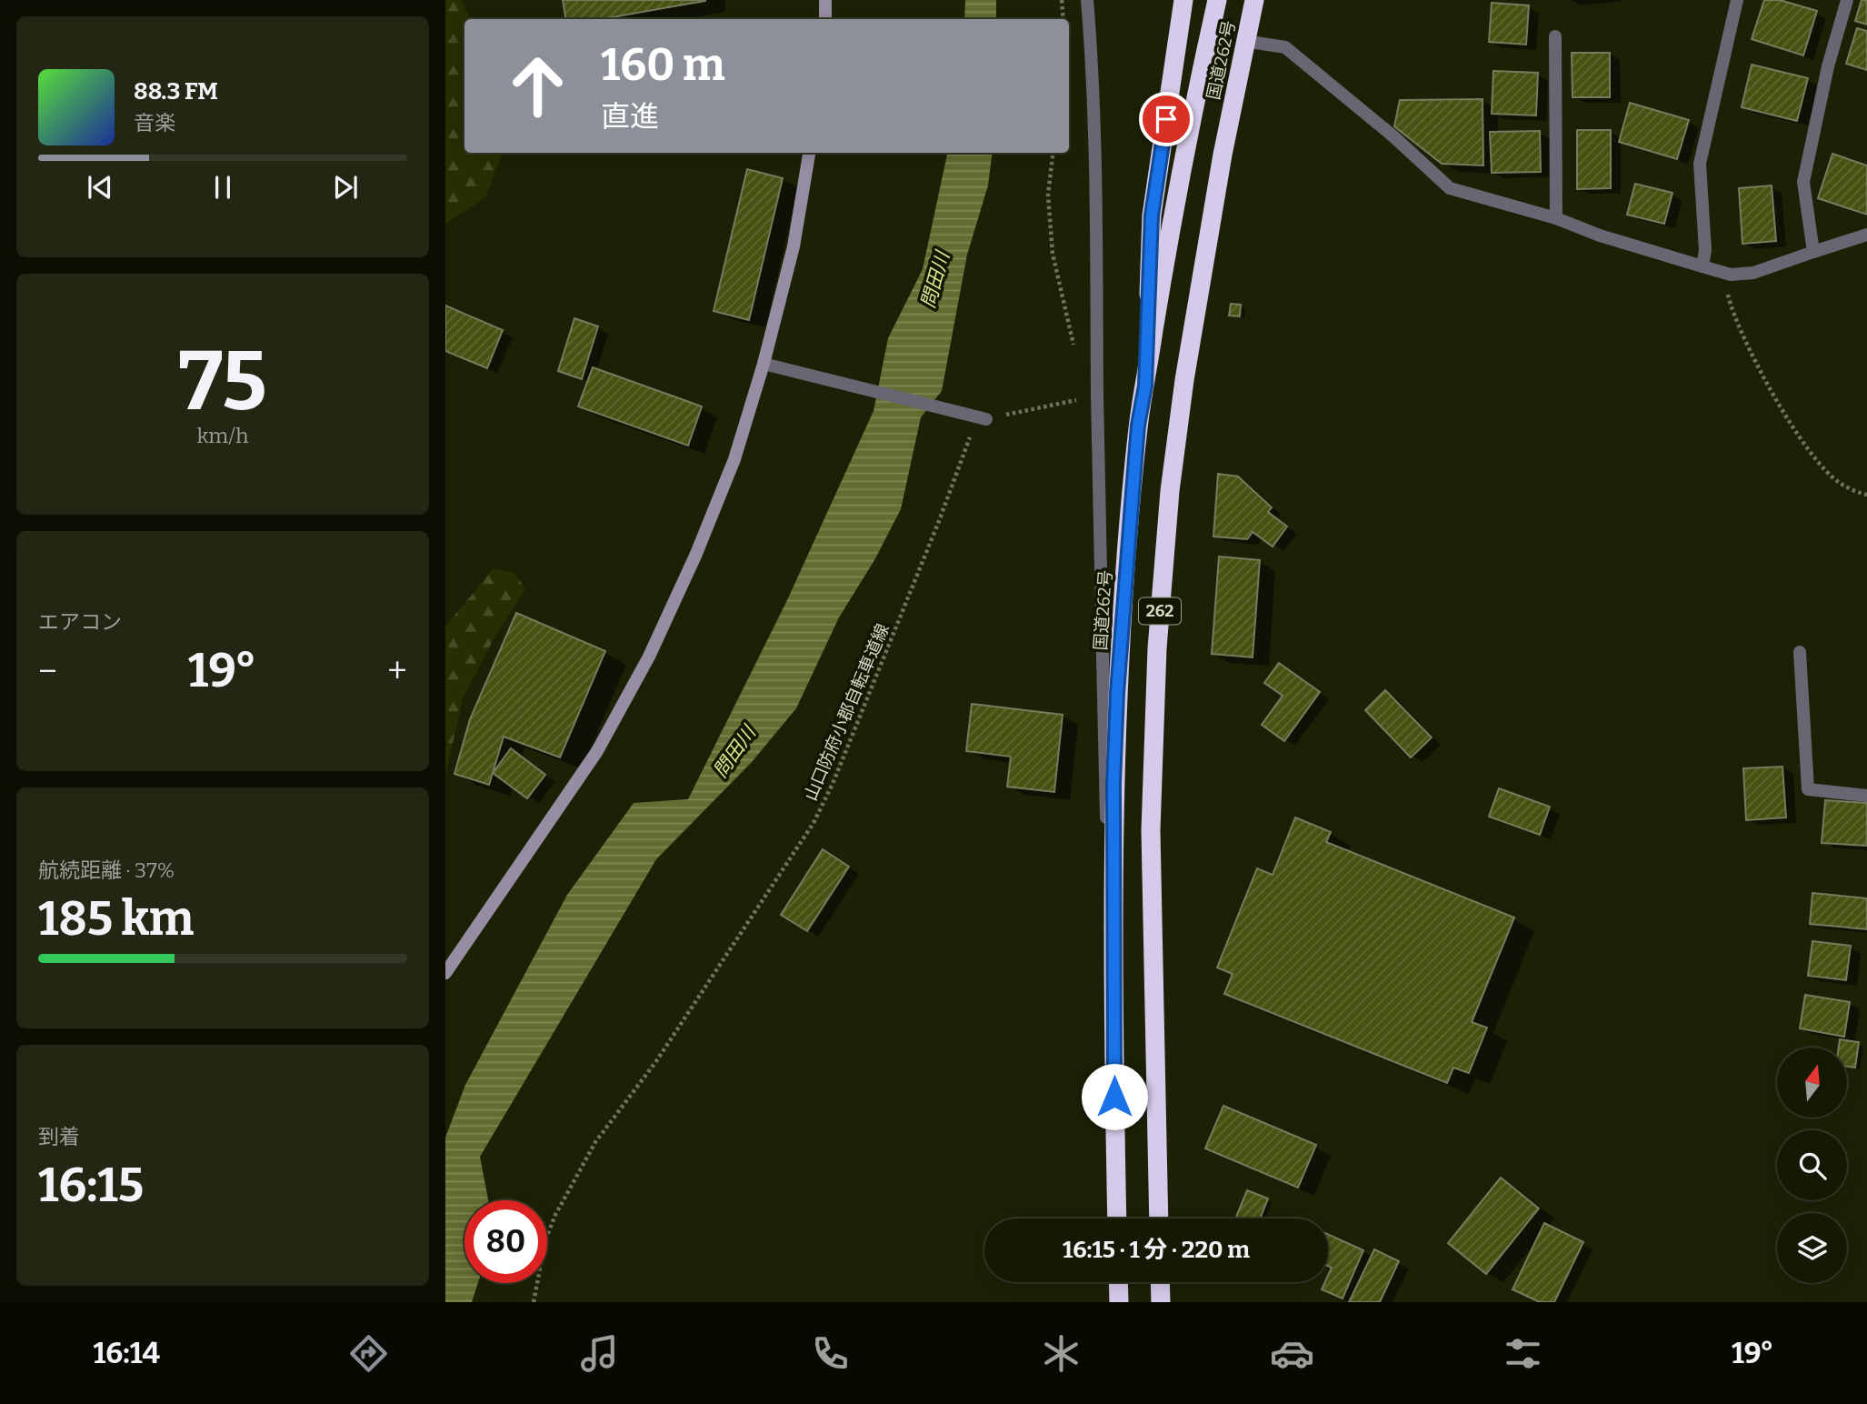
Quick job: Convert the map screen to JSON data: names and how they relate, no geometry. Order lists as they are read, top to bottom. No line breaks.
{"streets":{"highway":["国道262号","262"],"path":["山口防府小郡自転車道線"]},"water":["問田川"],"north":"top","page":{"turn":["160 m","直進"],"song":["88.3 FM","音楽"],"tile":[["75","km/h"],"エアコン",["航続距離 · 37%","185 km"],["到着","16:15"]],"heat":["−","19°","+"],"limit":"80","trip":"16:15 · 1 分 · 220 m","tabs":["16:14","19°"]}}
